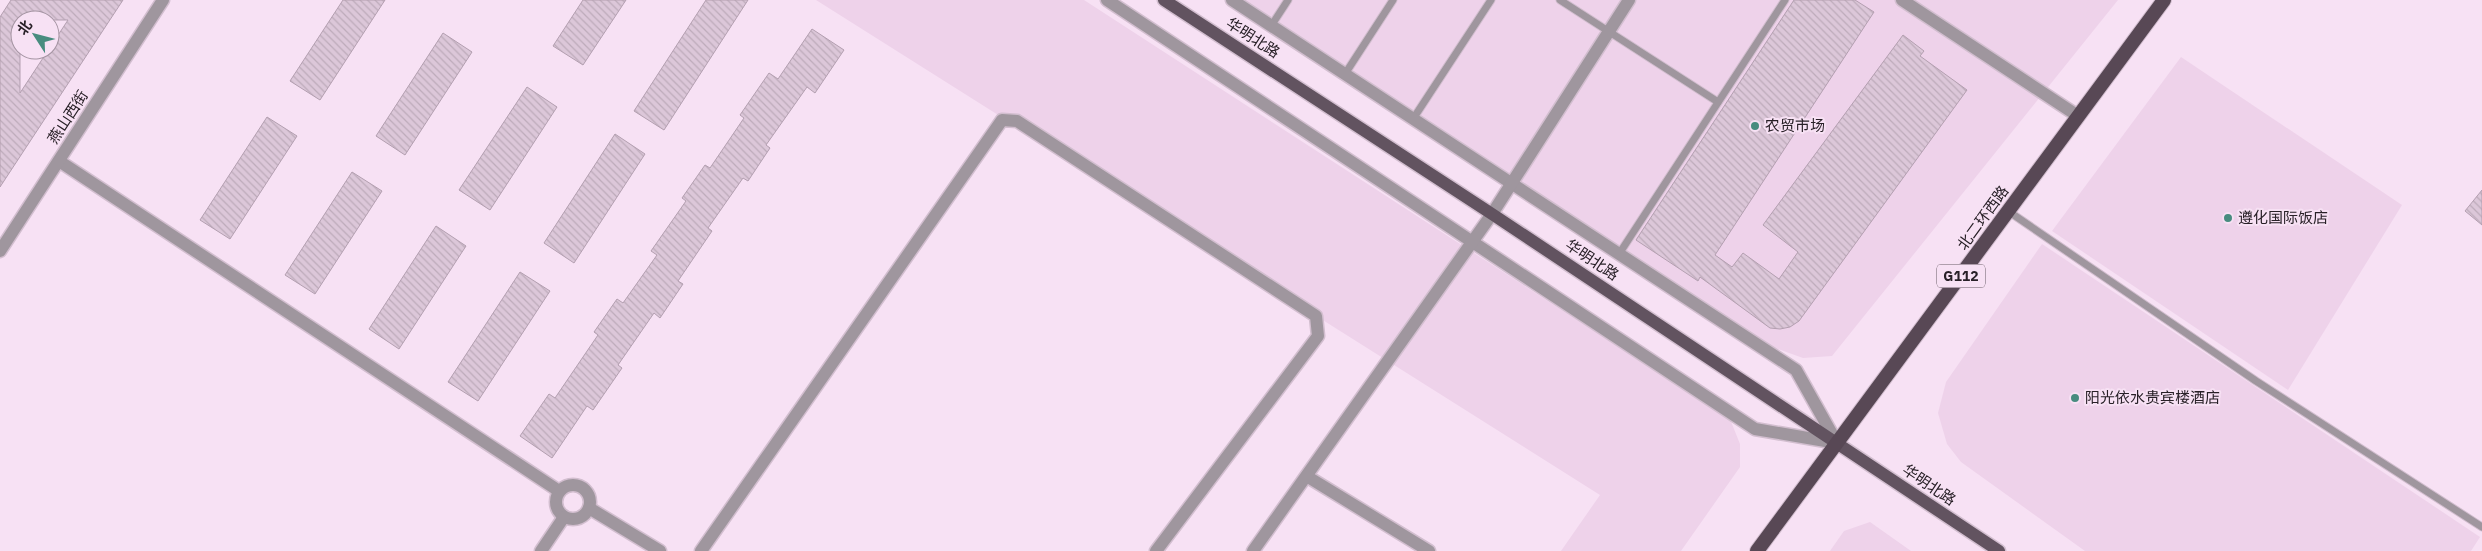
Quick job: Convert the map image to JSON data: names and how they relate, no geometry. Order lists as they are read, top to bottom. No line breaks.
{"streets":{"highway":["北二环西路","G112"],"main road":["华明北路"],"street":["燕山西街"]},"crossings":[["华明北路","北二环西路"]],"places":["农贸市场","遵化国际饭店","阳光依水贵宾楼酒店"],"north":"top left"}
